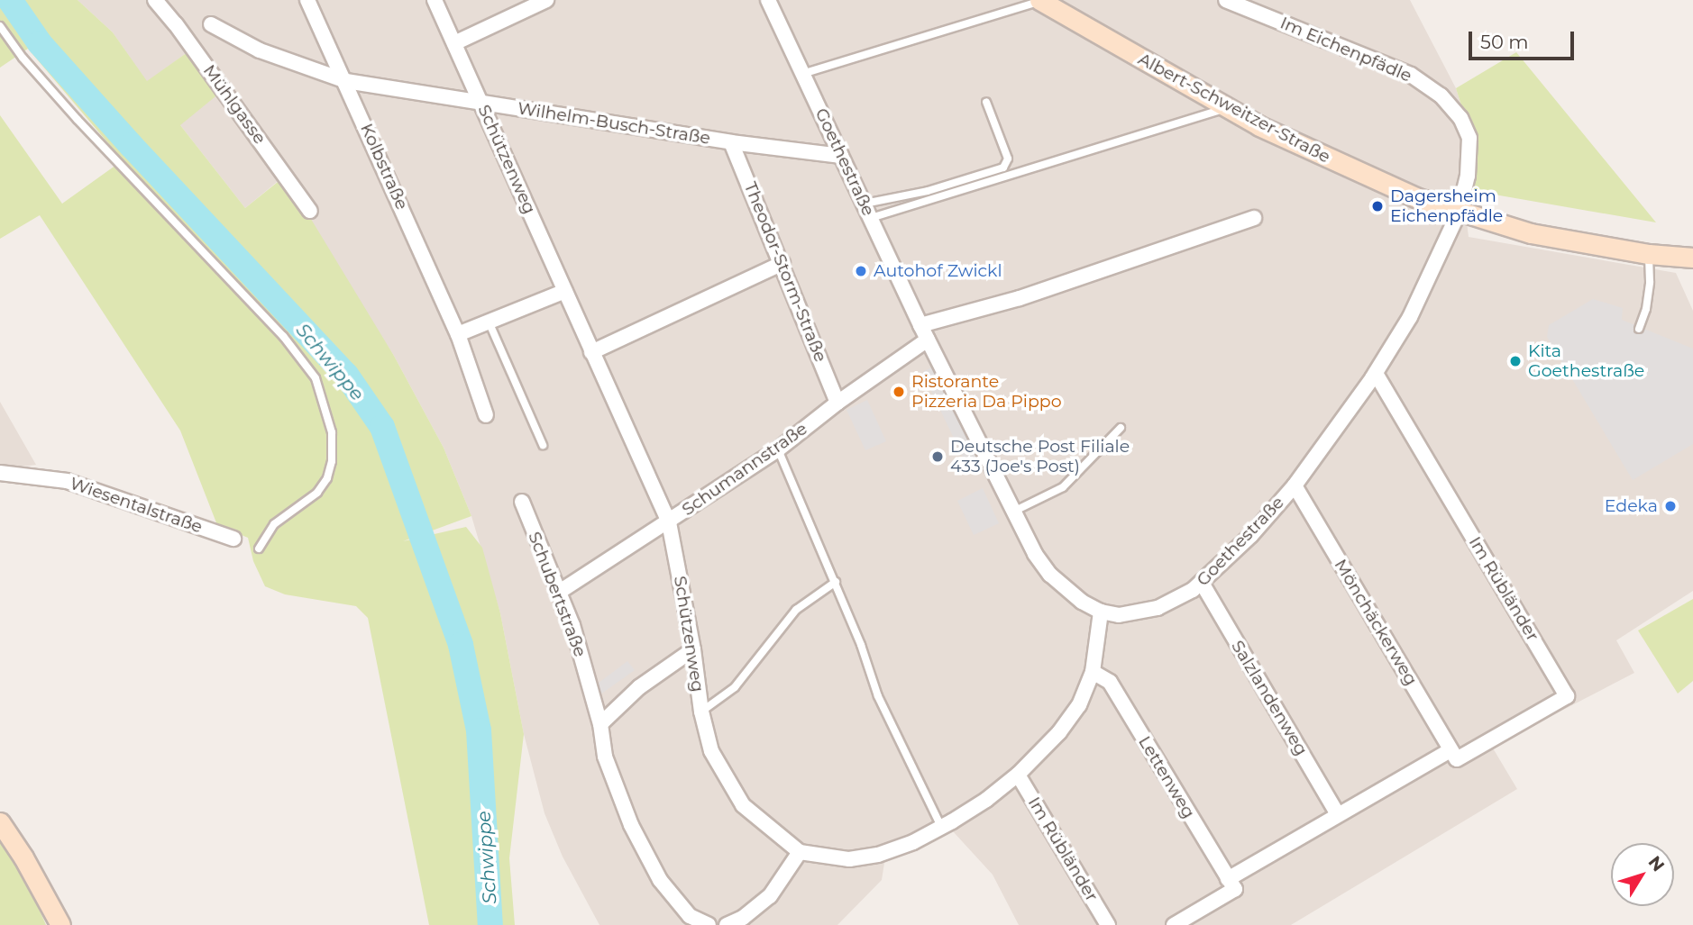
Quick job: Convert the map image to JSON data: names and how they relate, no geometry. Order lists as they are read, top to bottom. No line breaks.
{"streets":{"street":["Im Eichenpfädle","Mühlgasse","Albert-Schweitzer-Straße","Wilhelm-Busch-Straße","Schützenweg","Goethestraße","Kolbstraße","Theodor-Storm-Straße","Schumannstraße","Wiesentalstraße","Im Rübländer","Schubertstraße","Mönchäckerweg","Salzlandenweg","Lettenweg"]},"crossings":[["Im Eichenpfädle","Albert-Schweitzer-Straße"],["Im Eichenpfädle","Goethestraße"],["Albert-Schweitzer-Straße","Goethestraße"],["Wilhelm-Busch-Straße","Schützenweg"],["Wilhelm-Busch-Straße","Goethestraße"],["Wilhelm-Busch-Straße","Kolbstraße"],["Wilhelm-Busch-Straße","Theodor-Storm-Straße"],["Schützenweg","Schumannstraße"],["Goethestraße","Schumannstraße"],["Goethestraße","Im Rübländer"],["Goethestraße","Mönchäckerweg"],["Goethestraße","Salzlandenweg"],["Theodor-Storm-Straße","Schumannstraße"],["Schumannstraße","Schubertstraße"],["Im Rübländer","Mönchäckerweg"],["Im Rübländer","Salzlandenweg"],["Im Rübländer","Lettenweg"]],"water":["Schwippe"],"places":["Dagersheim Eichenpfädle","Autohof Zwickl","Kita Goethestraße","Ristorante Pizzeria Da Pippo","Deutsche Post Filiale 433 (Joe's Post)","Edeka"],"scale_bar":"50 m","north":"top right"}
